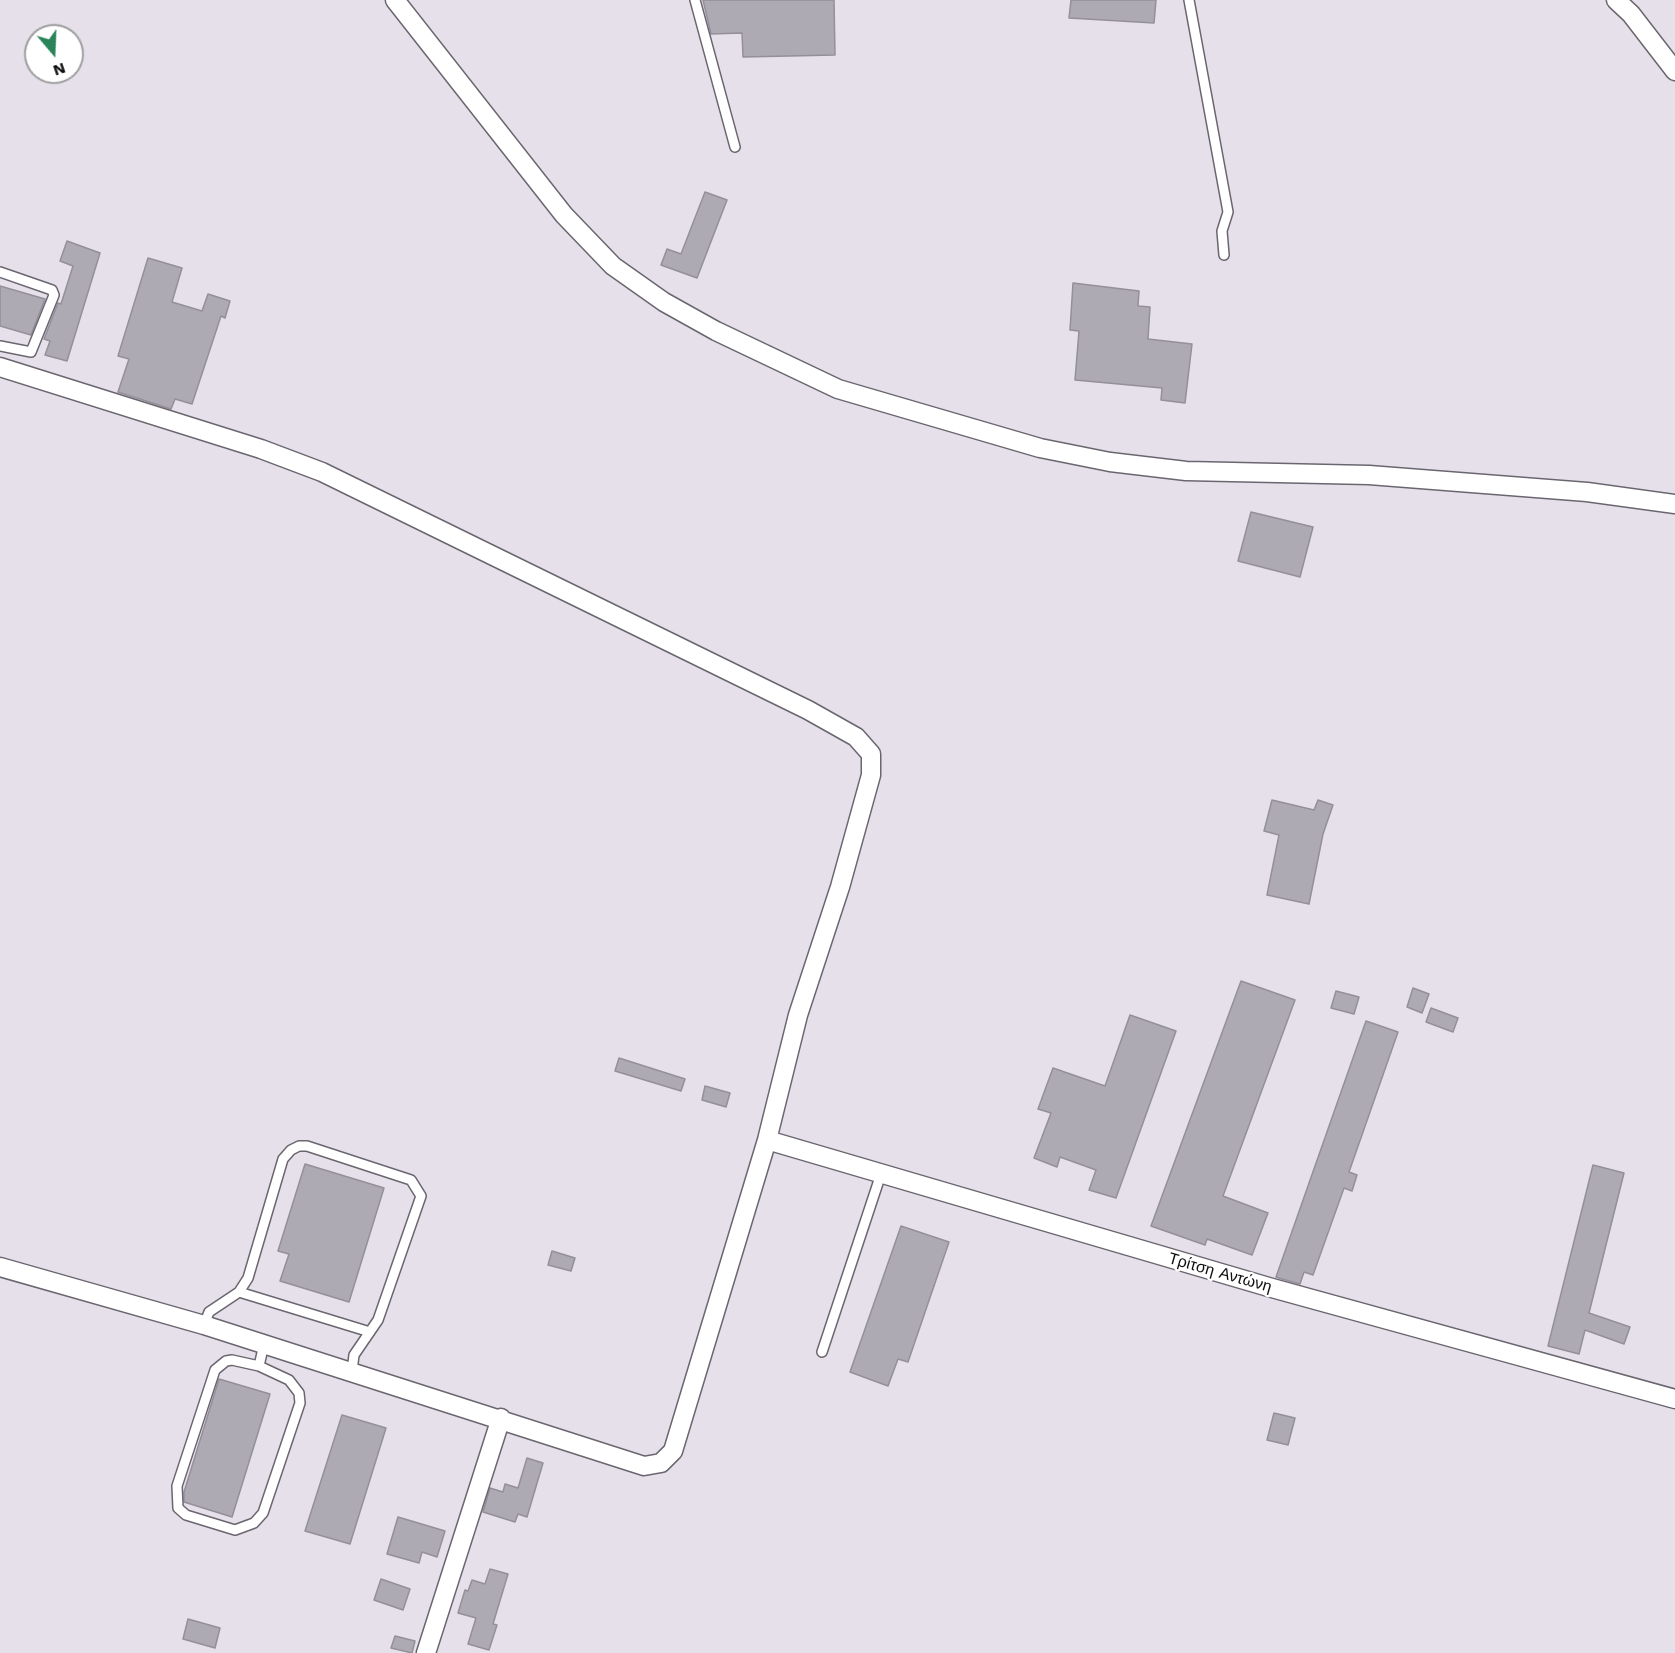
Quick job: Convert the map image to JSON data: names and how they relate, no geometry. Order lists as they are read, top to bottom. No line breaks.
{"streets":{"street":["Τρίτση Αντώνη"]},"north":"bottom"}
